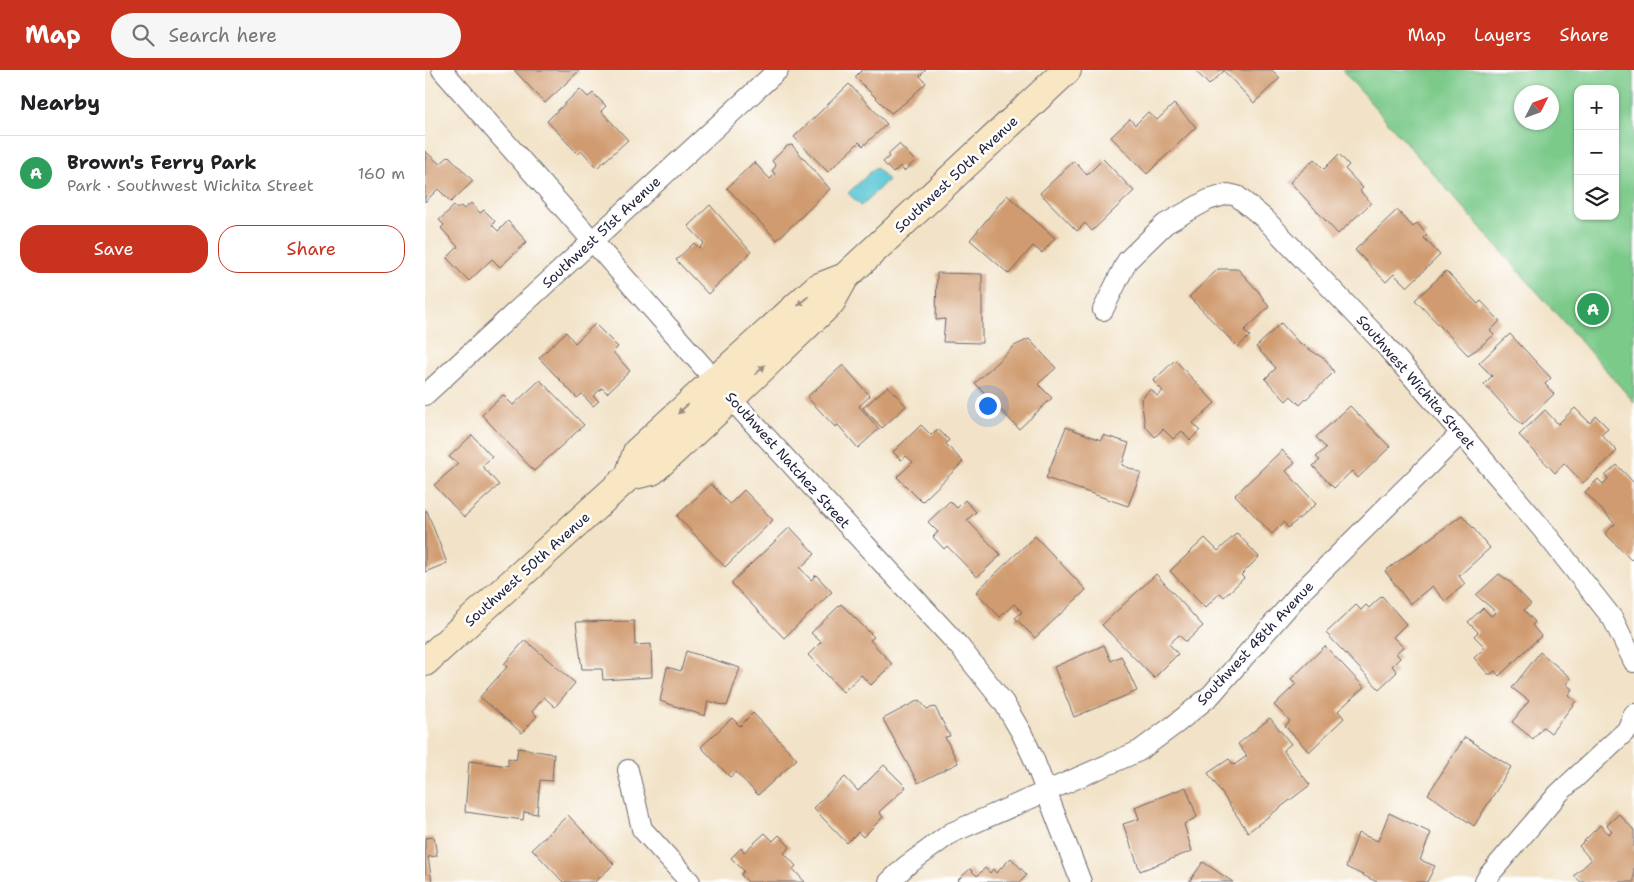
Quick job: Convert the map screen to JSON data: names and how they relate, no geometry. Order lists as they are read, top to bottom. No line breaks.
{"streets":{"street":["Southwest 50th Avenue","Southwest 51st Avenue","Southwest Wichita Street","Southwest Natchez Street","Southwest 48th Avenue"]},"crossings":[["Southwest 50th Avenue","Southwest Natchez Street"],["Southwest 51st Avenue","Southwest Natchez Street"],["Southwest Wichita Street","Southwest 48th Avenue"],["Southwest Natchez Street","Southwest 48th Avenue"]],"north":"top right","page":{"header":"Map","search":"Search here","nav":["Map","Layers","Share"],"heading":"Nearby","map_buttons":["+","−"],"list":[{"mark":"A","name":"Brown's Ferry Park","note":"Park · Southwest Wichita Street","value":"160 m"}],"buttons":["Save","Share"],"pins":"A"}}
